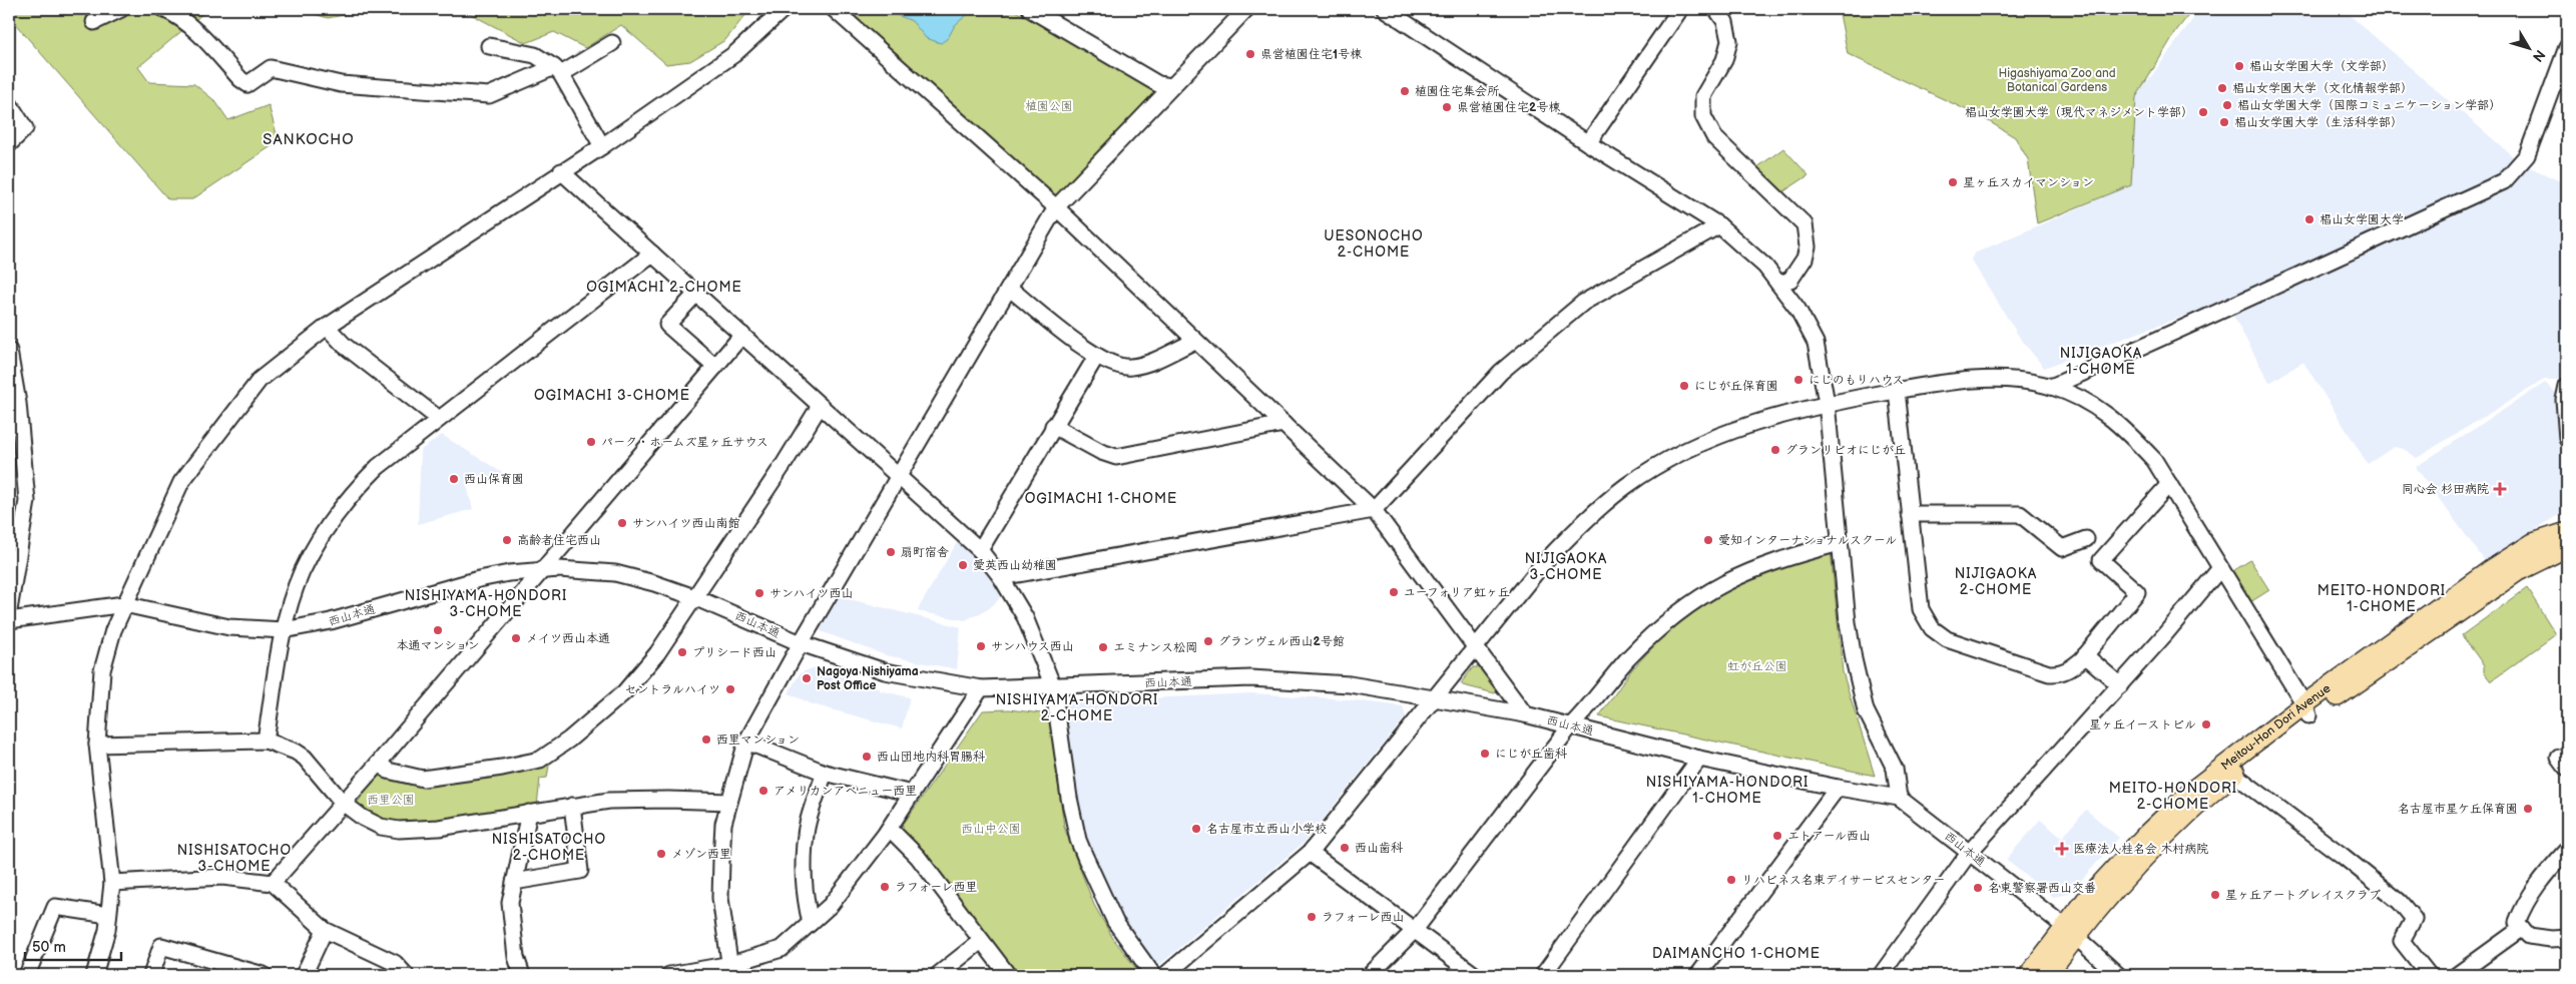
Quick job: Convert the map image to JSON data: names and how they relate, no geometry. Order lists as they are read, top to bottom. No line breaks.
{"streets":{"main road":["Meitou-Hon Dori Avenue"],"street":["西山本通"]},"crossings":[["西山本通","Meitou-Hon Dori Avenue"]],"districts":["SANKOCHO","UESONOCHO 2-CHOME","OGIMACHI 2-CHOME","NIJIGAOKA 1-CHOME","OGIMACHI 3-CHOME","OGIMACHI 1-CHOME","NIJIGAOKA 3-CHOME","NIJIGAOKA 2-CHOME","MEITO-HONDORI 1-CHOME","NISHIYAMA-HONDORI 3-CHOME","NISHIYAMA-HONDORI 2-CHOME","NISHIYAMA-HONDORI 1-CHOME","MEITO-HONDORI 2-CHOME","NISHISATOCHO 2-CHOME","NISHISATOCHO 3-CHOME","DAIMANCHO 1-CHOME"],"parks":["Higashiyama Zoo and Botanical Gardens","植園公園","虹が丘公園","西里公園","西山中公園"],"places":{"other":["県営植園住宅1号棟","椙山女学園大学（文学部）","椙山女学園大学（文化情報学部）","植園住宅集会所","椙山女学園大学（国際コミュニケーション学部）","県営植園住宅2号棟","椙山女学園大学（現代マネジメント学部）","椙山女学園大学（生活科学部）","星ヶ丘スカイマンション","椙山女学園大学","にじのもりハウス","にじが丘保育園","パーク・ホームズ星ヶ丘サウス","グランリビオにじが丘","西山保育園","サンハイツ西山南館","高齢者住宅西山","愛知インターナショナルスクール","扇町宿舎","愛英西山幼稚園","ユーフォリア虹ヶ丘","サンハイツ西山","本通マンション","メイツ西山本通","グランヴェル西山2号館","サンハウス西山","エミナンス松岡","プリシード西山","Nagoya Nishiyama Post Office","セントラルハイツ","星ヶ丘イーストビル","西里マンション","にじが丘歯科","西山団地内科胃腸科","アメリカンアベニュー西里","名古屋市星ケ丘保育園","名古屋市立西山小学校","エトアール西山","西山歯科","メゾン西里","リハビネス名東デイサービスセンター","ラフォーレ西里","名東警察署西山交番","星ヶ丘アートグレイスクラブ","ラフォーレ西山"],"health":["同心会 杉田病院","医療法人桂名会 木村病院"]},"scale_bar":"50 m","north":"bottom right"}
